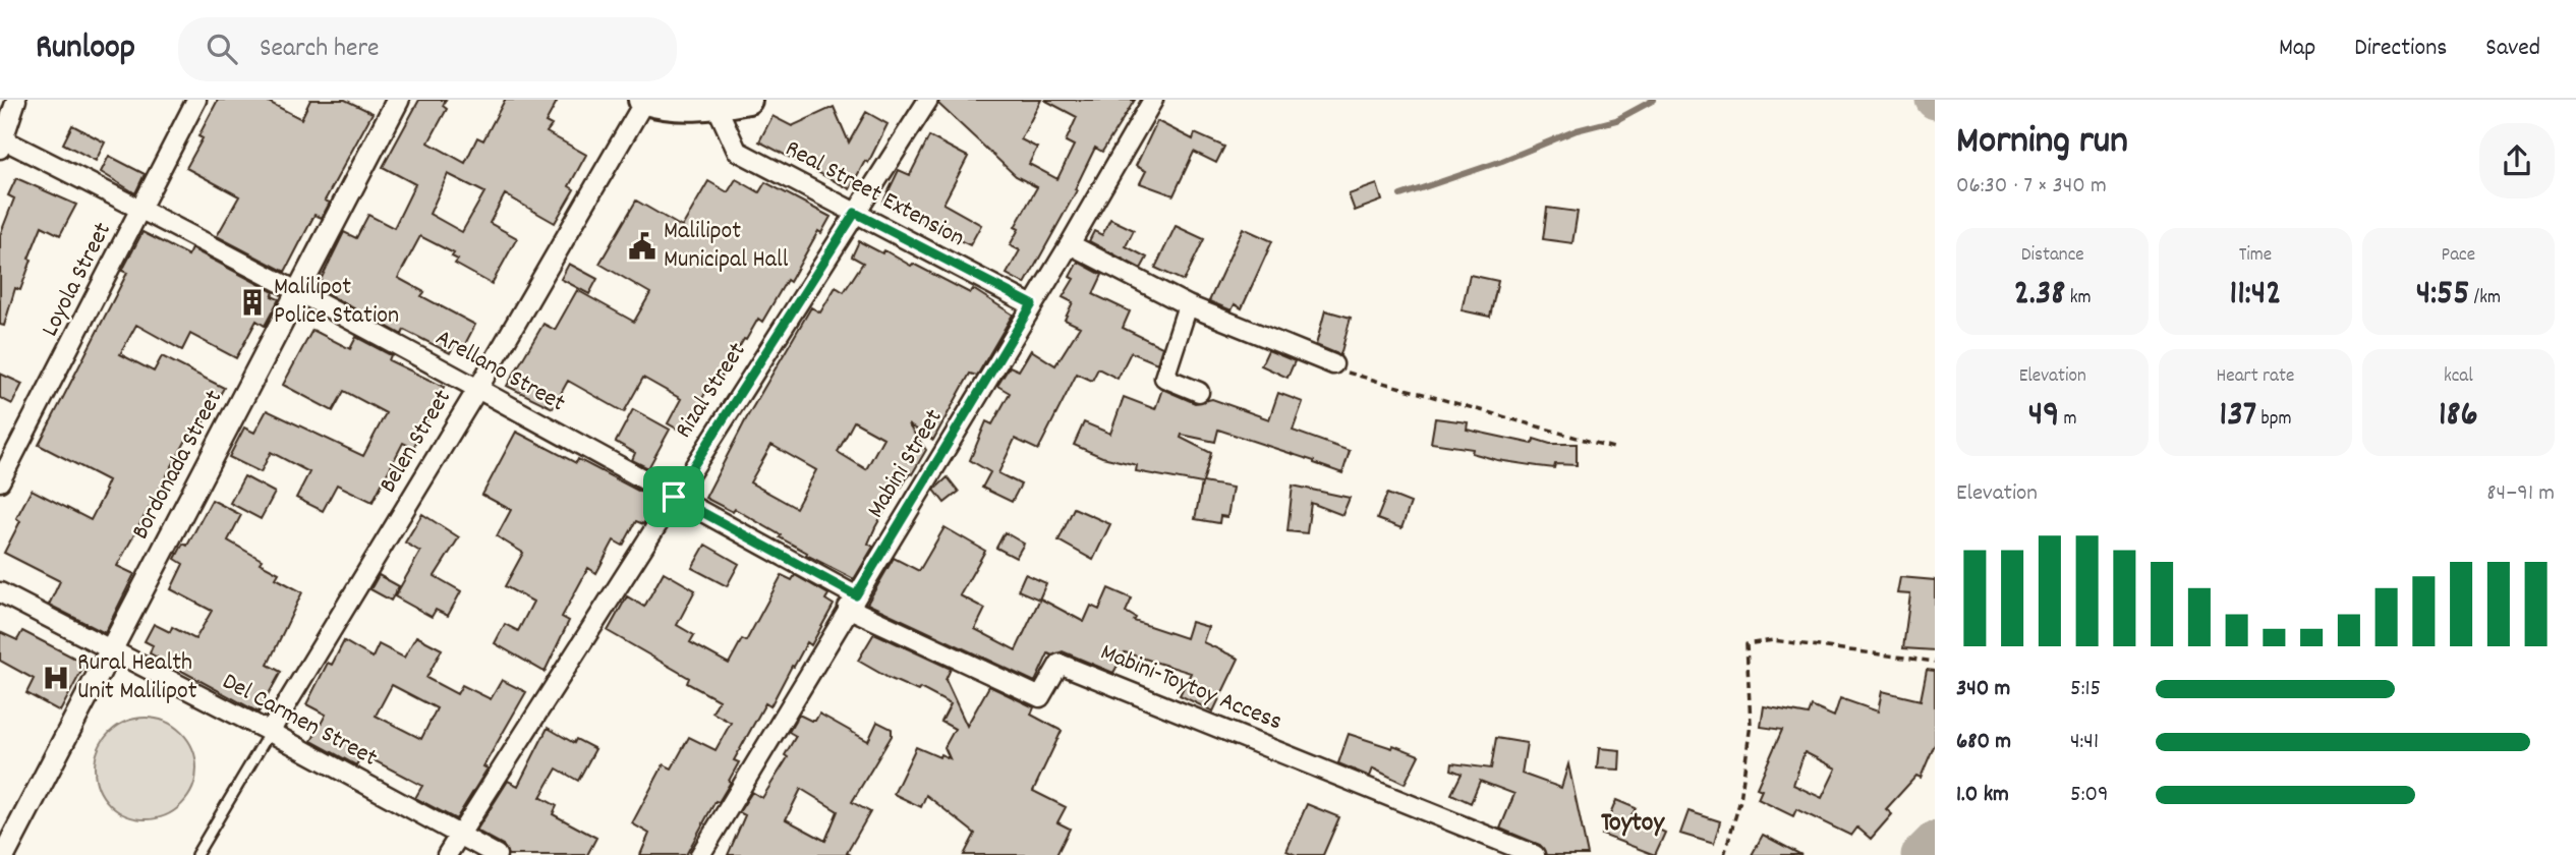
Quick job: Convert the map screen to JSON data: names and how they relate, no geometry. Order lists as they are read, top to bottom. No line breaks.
{"streets":{"street":["Real Street Extension","Loyola Street","Arellano Street","Rizal Street","Belen Street","Mabini Street","Bordonada Street","Mabini-Toytoy Access","Del Carmen Street"]},"crossings":[["Real Street Extension","Rizal Street"],["Real Street Extension","Mabini Street"],["Loyola Street","Arellano Street"],["Arellano Street","Rizal Street"],["Arellano Street","Belen Street"],["Arellano Street","Mabini Street"],["Arellano Street","Bordonada Street"],["Arellano Street","Mabini-Toytoy Access"],["Rizal Street","Del Carmen Street"],["Belen Street","Del Carmen Street"],["Mabini Street","Mabini-Toytoy Access"],["Bordonada Street","Del Carmen Street"]],"districts":["Toytoy"],"places":{"public building":["Malilipot Municipal Hall"],"building":["Malilipot Police Station"],"hospital":["Rural Health Unit Malilipot"]},"page":{"header":"Runloop","search":"Search here","nav":["Map","Directions","Saved"],"heading":["Morning run","06:30 · 7 × 340 m"],"stats":[["Distance","2.38 km"],["Time","11:42"],["Pace","4:55 /km"],["Elevation","49 m"],["Heart rate","137 bpm"],["kcal","186"]],"chart":["Elevation","84–91 m"],"list":[{"name":"340 m","note":"5:15"},{"name":"680 m","note":"4:41"},{"name":"1.0 km","note":"5:09"}]}}
